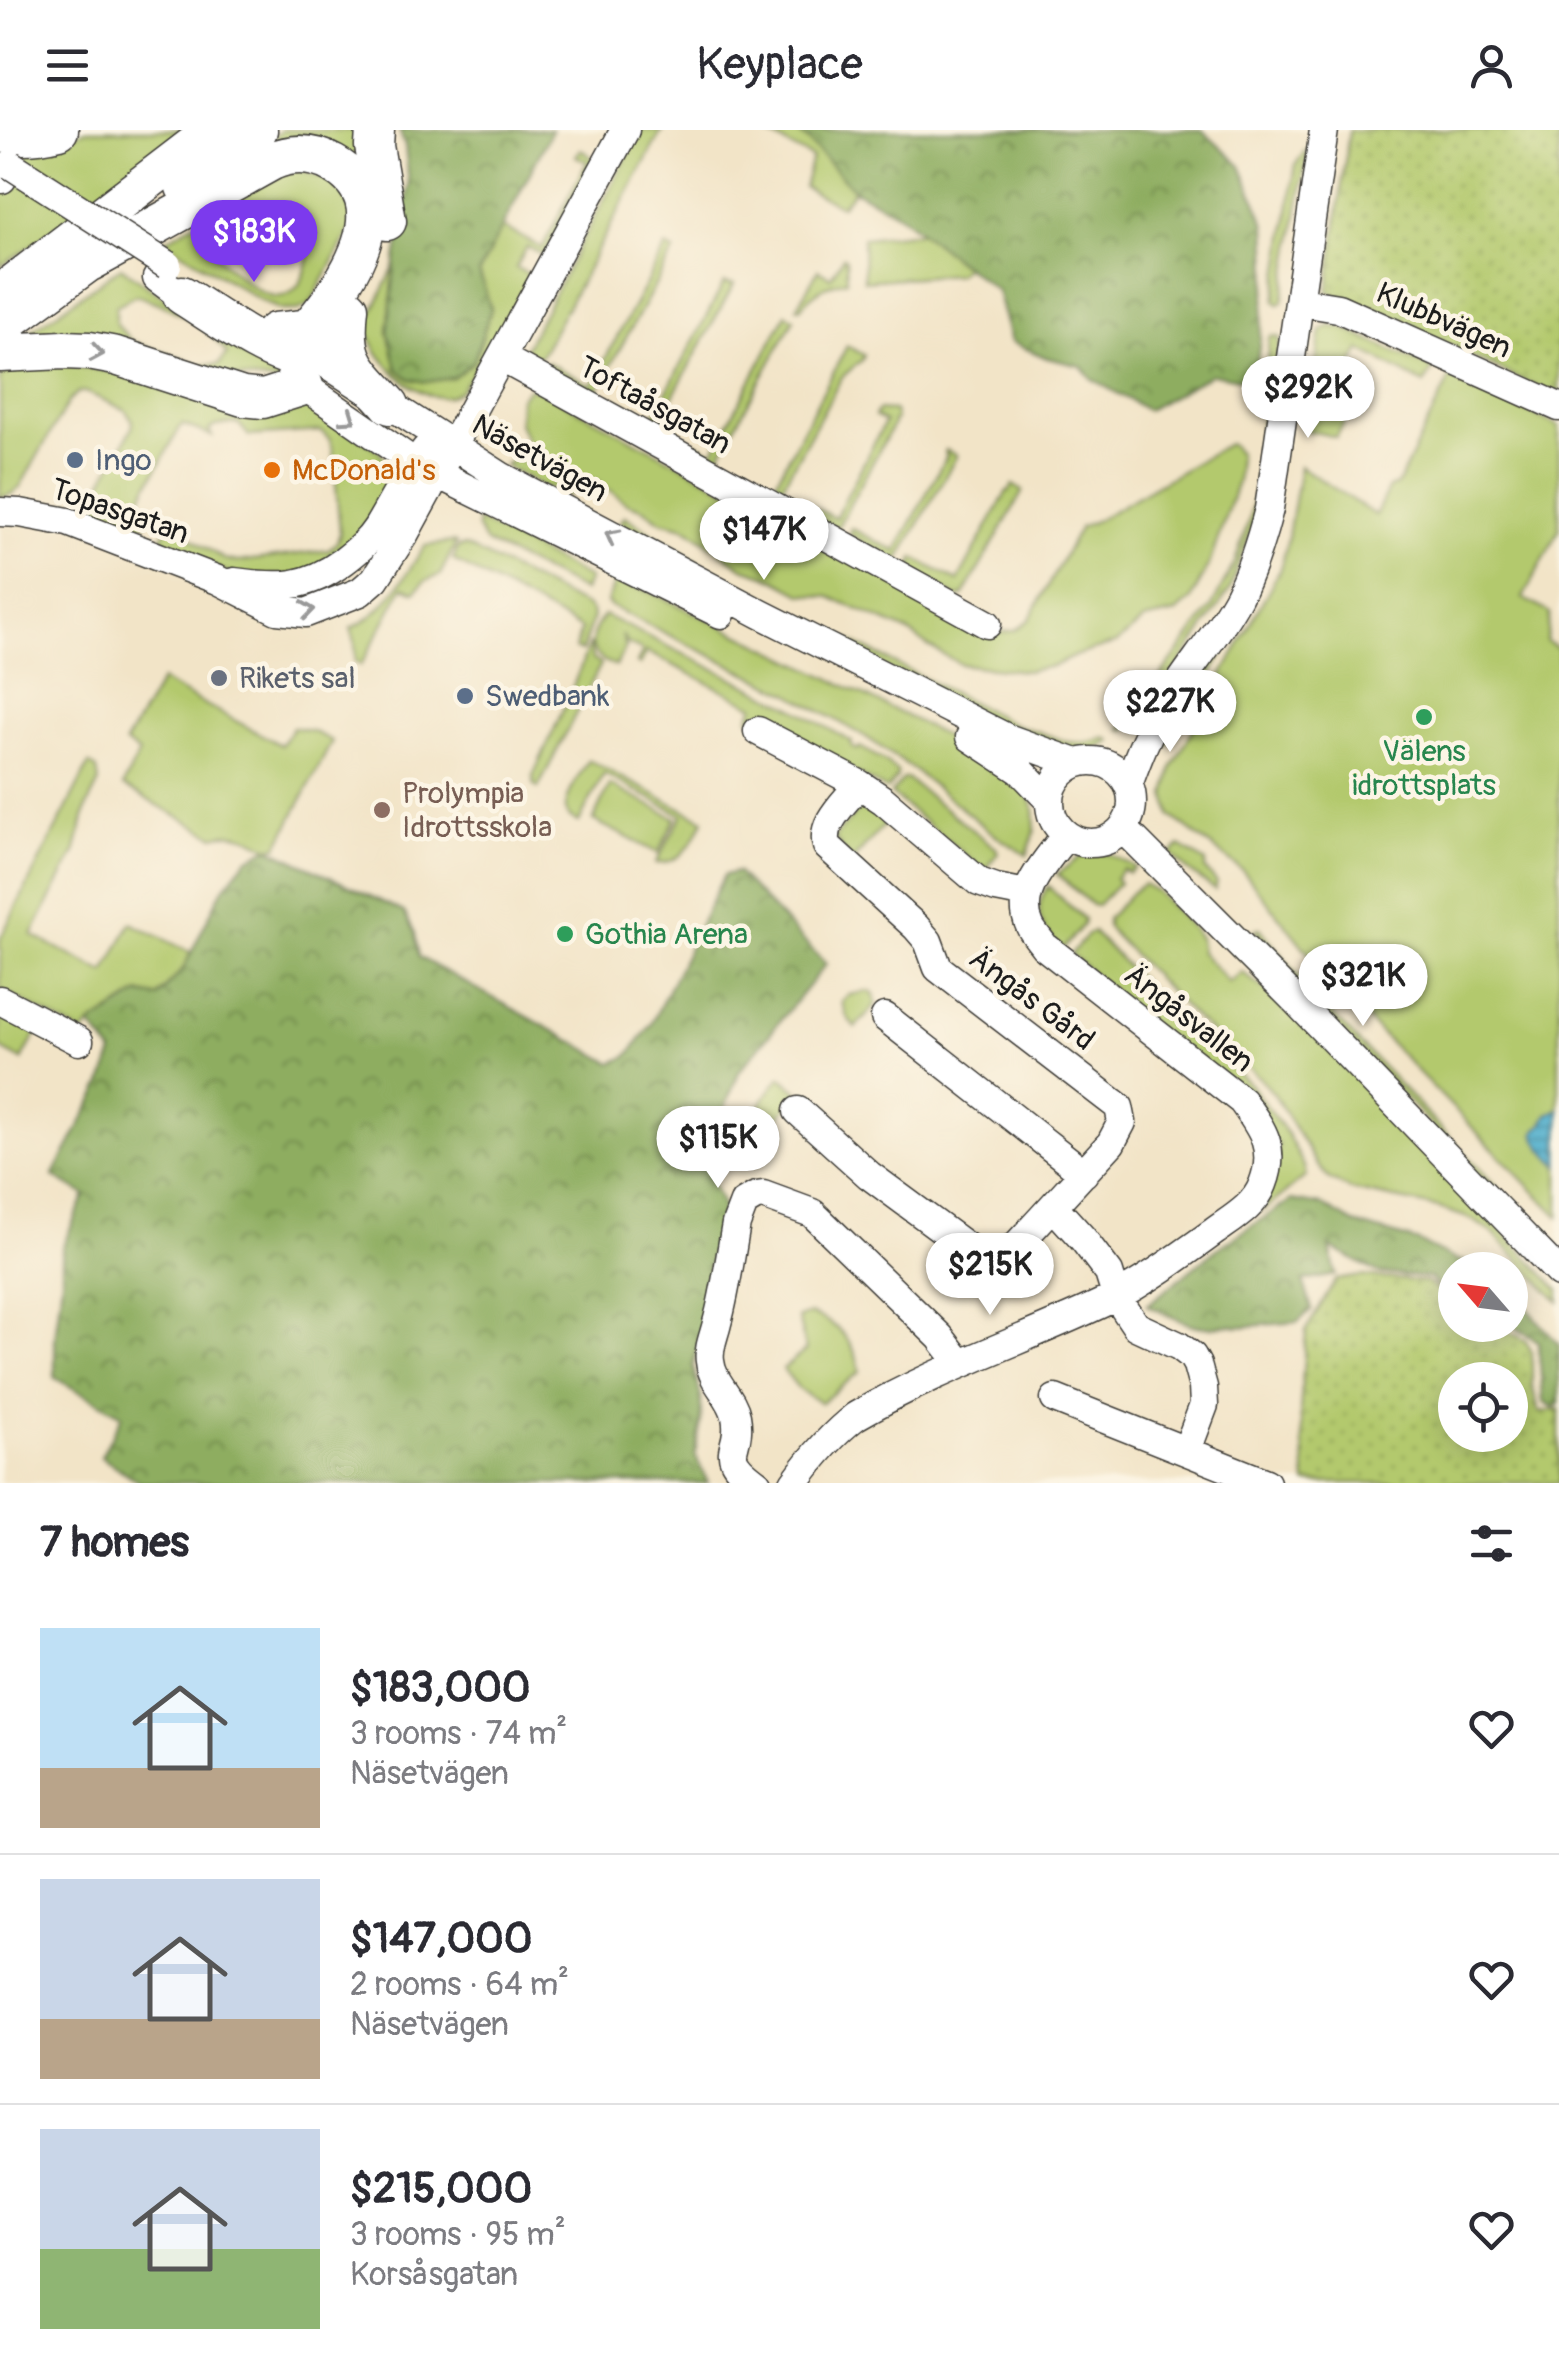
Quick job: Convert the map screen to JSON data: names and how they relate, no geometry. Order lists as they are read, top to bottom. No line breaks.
{"streets":{"street":["Klubbvägen","Toftaåsgatan","Näsetvägen","Topasgatan","Ängås Gård","Ängåsvallen"]},"crossings":[["Näsetvägen","Topasgatan"]],"places":["Ingo","McDonald's","Rikets sal","Swedbank","Välens idrottsplats","Prolympia Idrottsskola","Gothia Arena"],"north":"top left","page":{"header":"Keyplace","price":["$183K","$292K","$147K","$227K","$321K","$115K","$215K"],"heading":"7 homes","list":[{"name":"$183,000","note":"3 rooms · 74 m² · Näsetvägen"},{"name":"$147,000","note":"2 rooms · 64 m² · Näsetvägen"},{"name":"$215,000","note":"3 rooms · 95 m² · Korsåsgatan"}]}}
